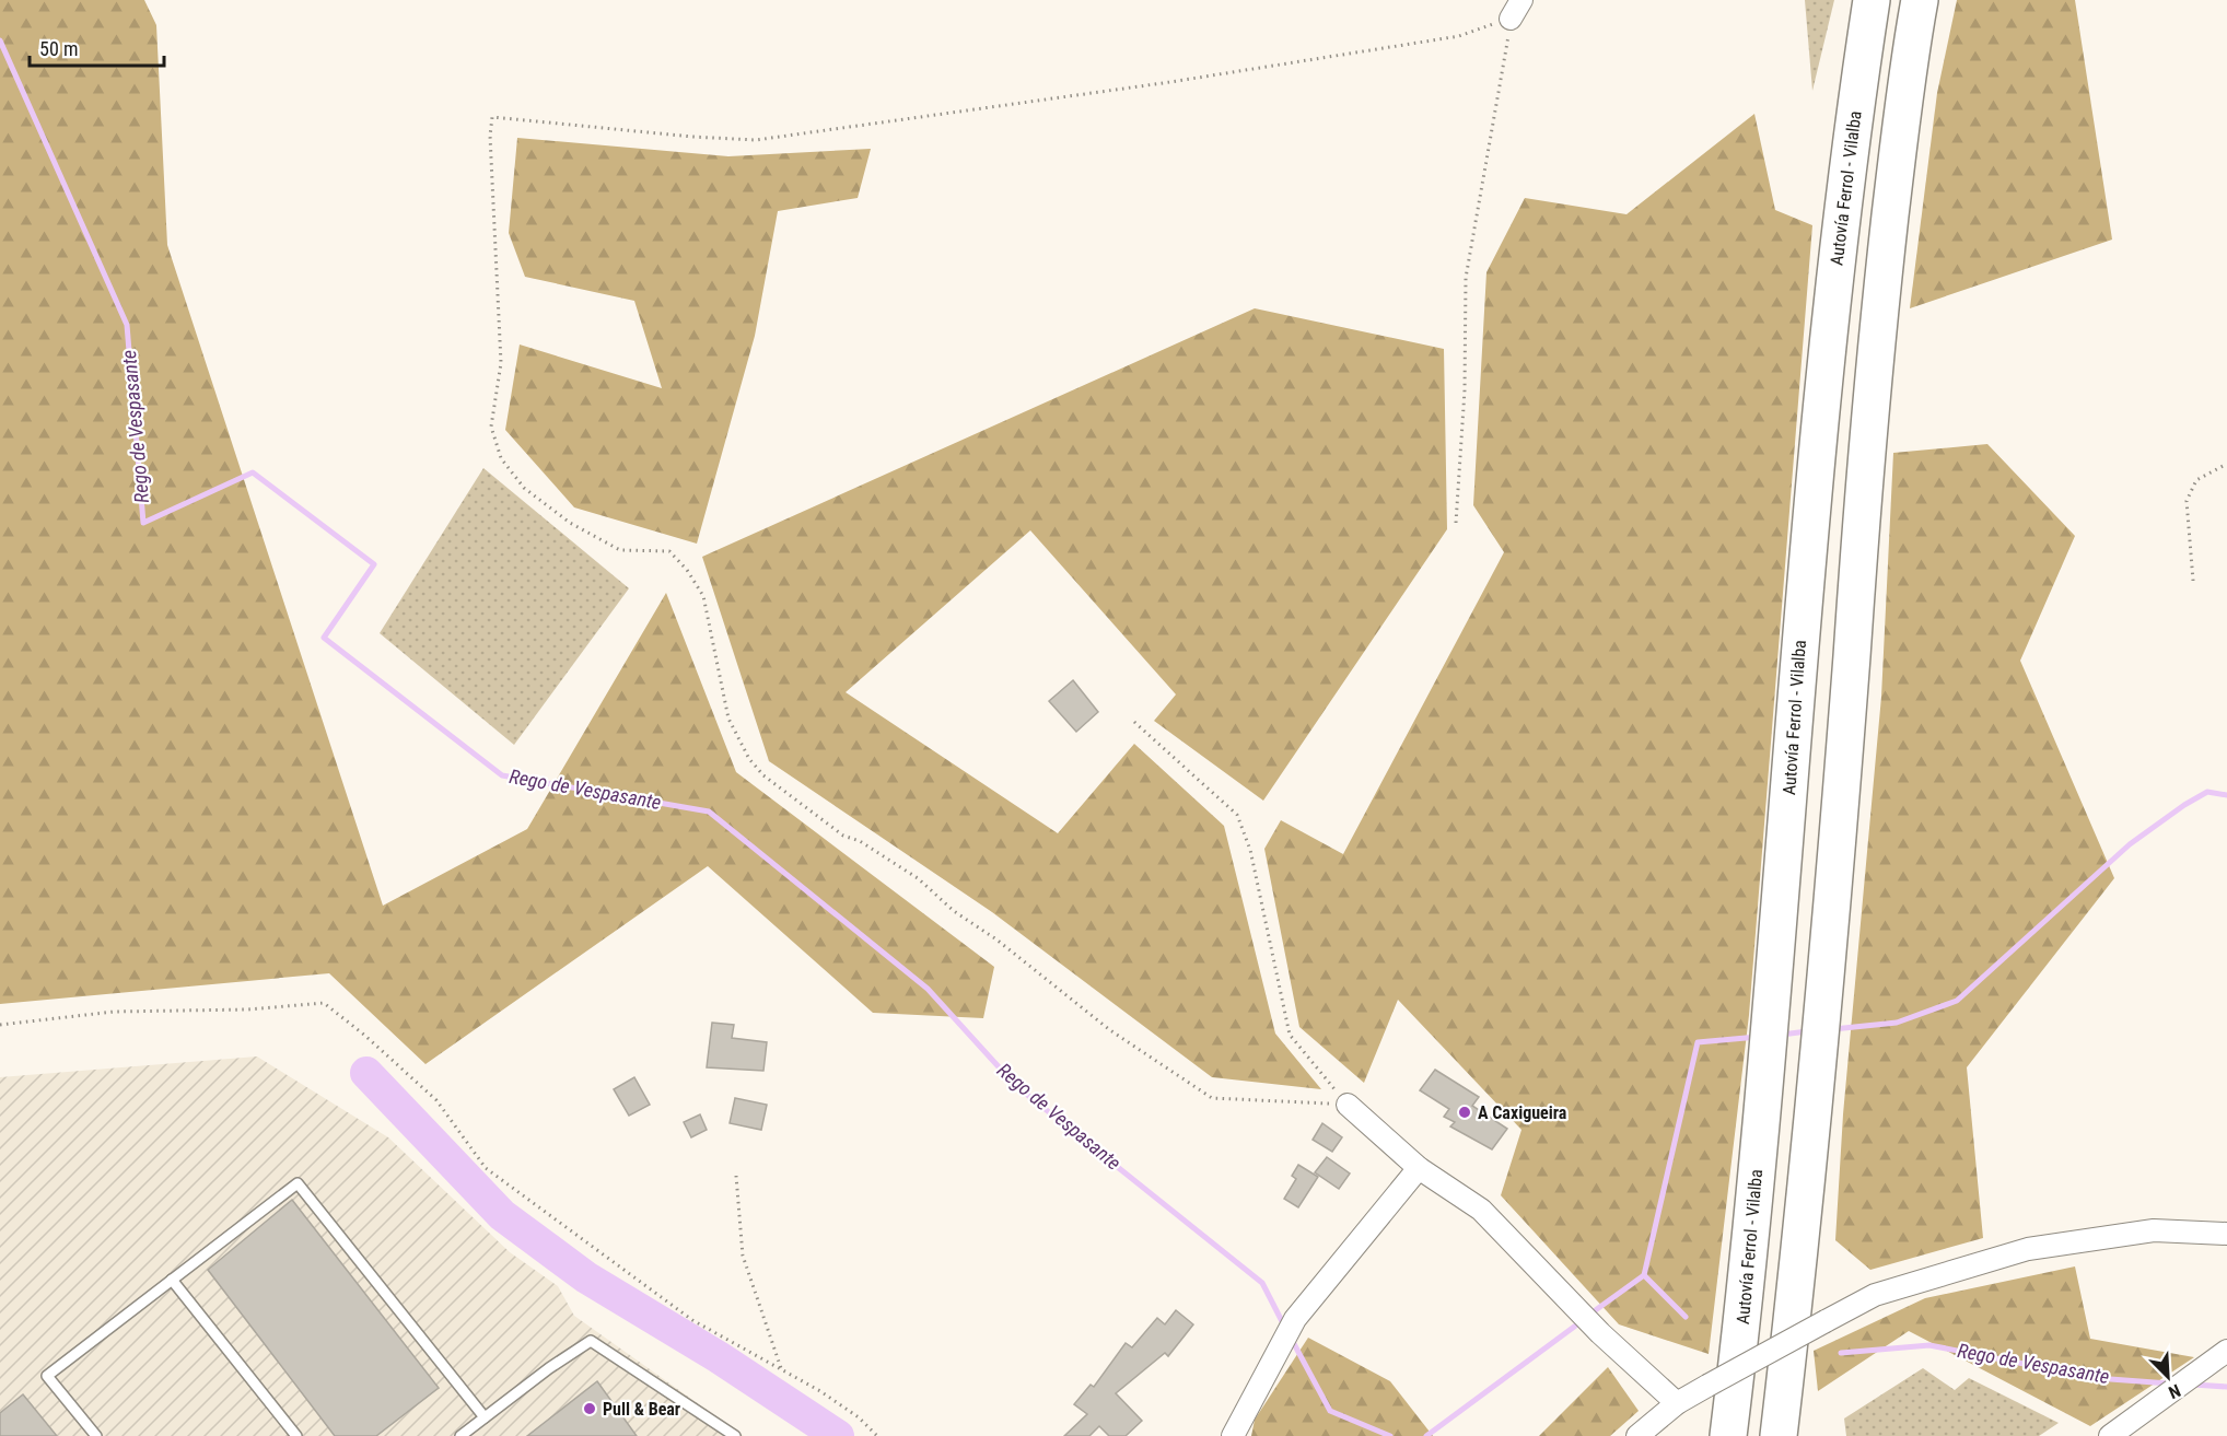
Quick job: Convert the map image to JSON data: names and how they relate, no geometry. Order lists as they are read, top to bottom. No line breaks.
{"streets":{"highway":["Autovía Ferrol - Vilalba"]},"water":["Rego de Vespasante"],"places":["A Caxigueira","Pull & Bear"],"scale_bar":"50 m","north":"bottom right"}
